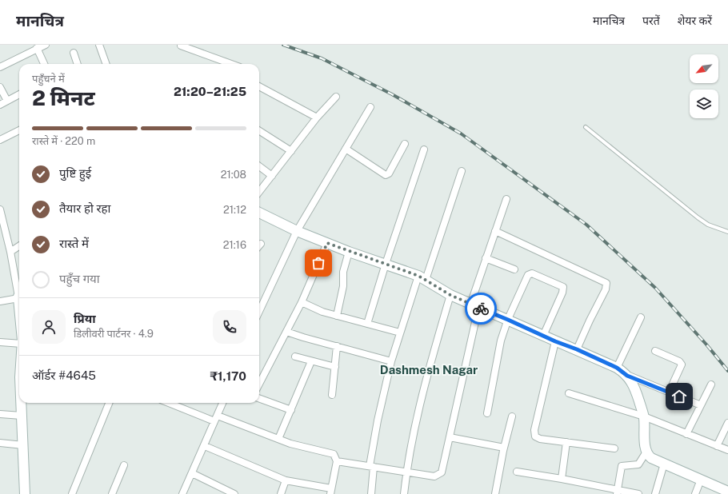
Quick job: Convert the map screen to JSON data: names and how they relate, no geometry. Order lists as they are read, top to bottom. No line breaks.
{"districts":["Dashmesh Nagar"],"north":"bottom left","page":{"header":"मानचित्र","nav":["मानचित्र","परतें","शेयर करें"],"heading":["2 मिनट","पहुँचने में","21:20–21:25"],"panel":["प्रिया","डिलीवरी पार्टनर · 4.9","ऑर्डर #4645","₹1,170"],"bar":"रास्ते में · 220 m","list":[["पुष्टि हुई","21:08"],["तैयार हो रहा","21:12"],["रास्ते में","21:16"],"पहुँच गया"]}}
